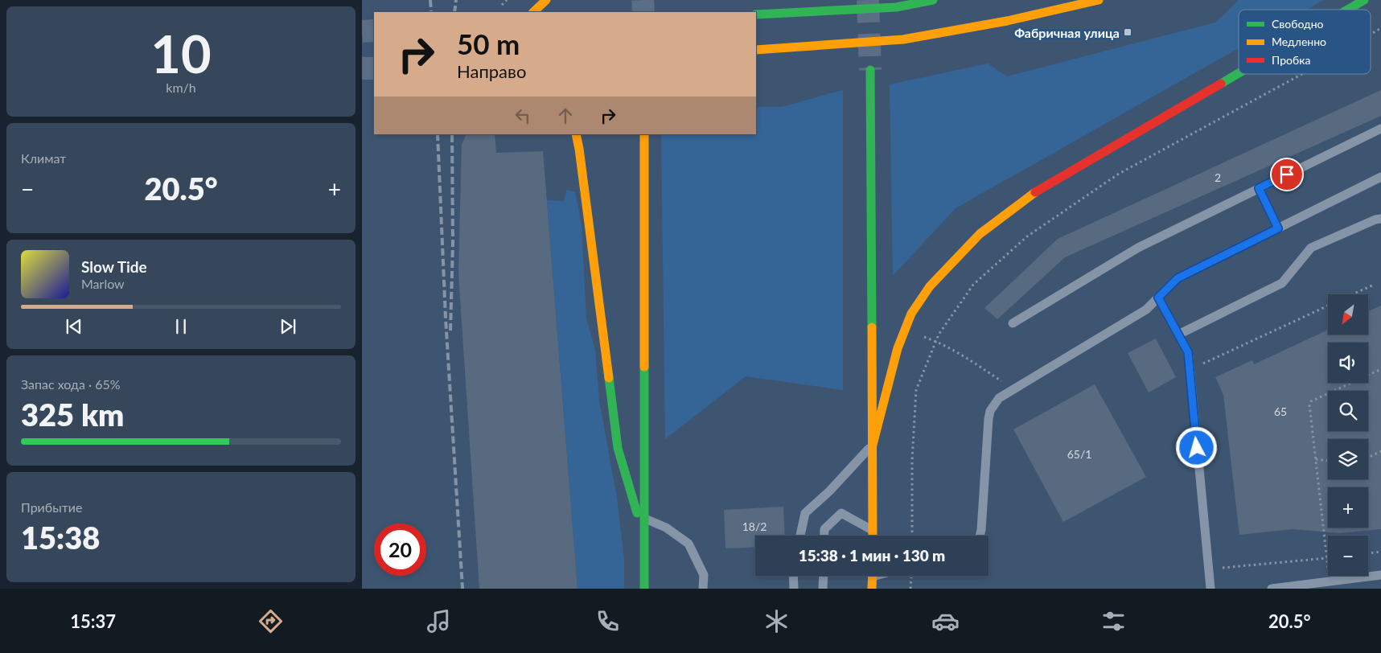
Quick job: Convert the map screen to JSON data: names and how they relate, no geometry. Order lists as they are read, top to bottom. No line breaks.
{"places":{"transit":["Фабричная улица"]},"house_numbers":["2","65","65/1","18/2"],"legend":["Свободно","Медленно","Пробка"],"north":"bottom left","page":{"tile":[["10","km/h"],"Климат",["Запас хода · 65%","325 km"],["Прибытие","15:38"]],"turn":["50 m","Направо"],"heat":["−","20.5°","+"],"song":["Slow Tide","Marlow"],"map_buttons":["+","−"],"limit":"20","trip":"15:38 · 1 мин · 130 m","tabs":["15:37","20.5°"]}}
